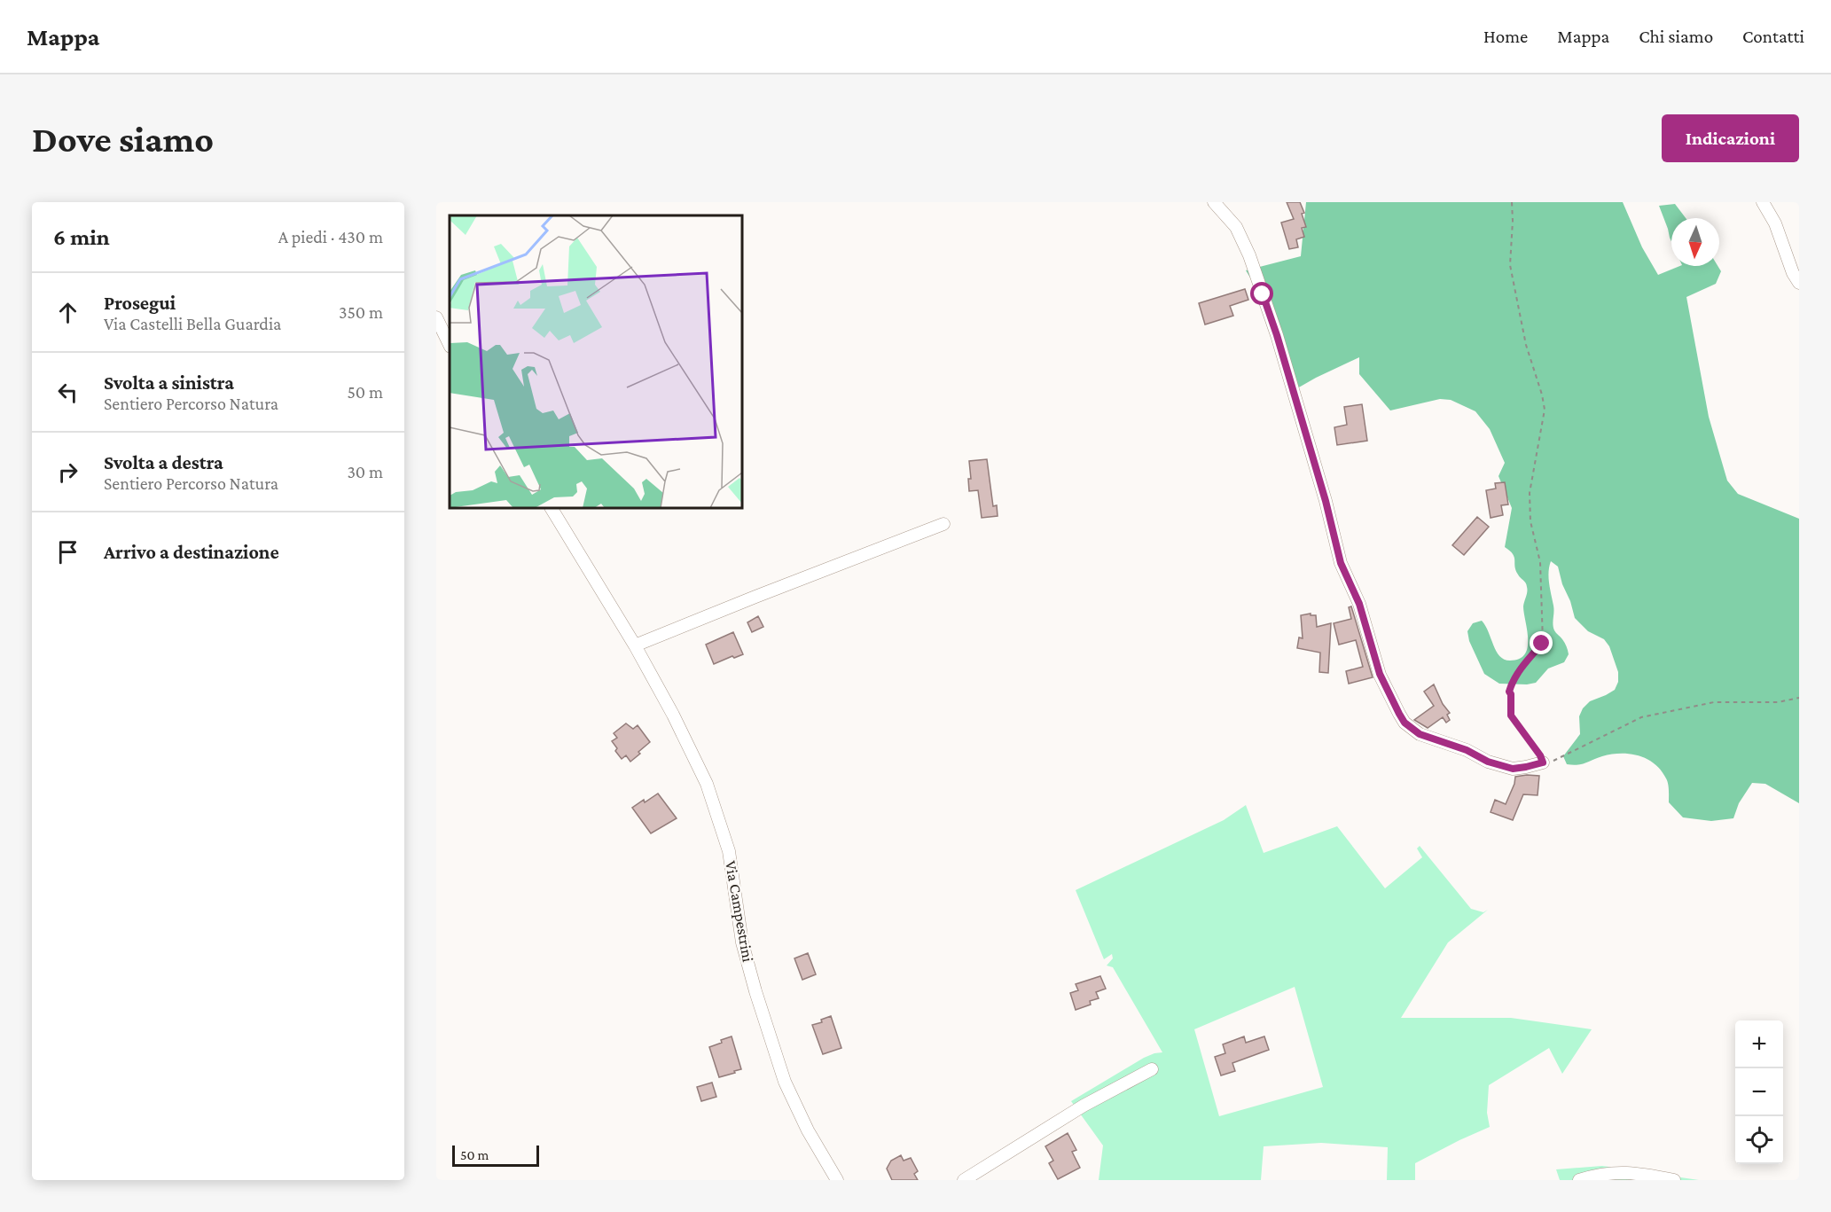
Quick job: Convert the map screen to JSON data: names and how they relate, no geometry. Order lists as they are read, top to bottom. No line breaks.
{"streets":{"street":["Via Campestrini"]},"scale_bar":"50 m","north":"bottom","page":{"header":"Mappa","nav":["Home","Mappa","Chi siamo","Contatti"],"buttons":"Indicazioni","title":"Dove siamo","heading":["6 min","A piedi · 430 m"],"list":[["Prosegui","Via Castelli Bella Guardia","350 m"],["Svolta a sinistra","Sentiero Percorso Natura","50 m"],["Svolta a destra","Sentiero Percorso Natura","30 m"],"Arrivo a destinazione"],"map_buttons":["+","−"],"scale":"50 m"}}
